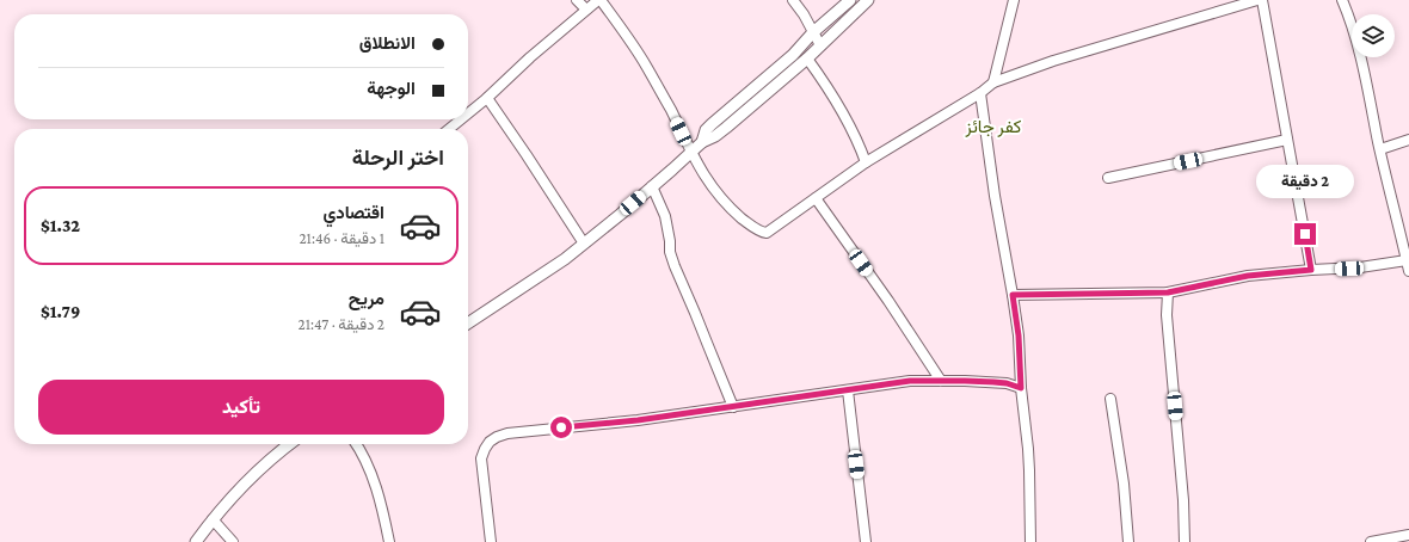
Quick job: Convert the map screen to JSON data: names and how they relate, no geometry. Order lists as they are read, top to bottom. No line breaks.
{"districts":["كفر جائز"],"page":{"banner":["الانطلاق","الوجهة"],"heading":"اختر الرحلة","bubble":"2 دقيقة","list":[{"name":"اقتصادي","note":"1 دقيقة · 21:46","value":"$1.32"},{"name":"مريح","note":"2 دقيقة · 21:47","value":"$1.79"}],"buttons":"تأكيد"}}
